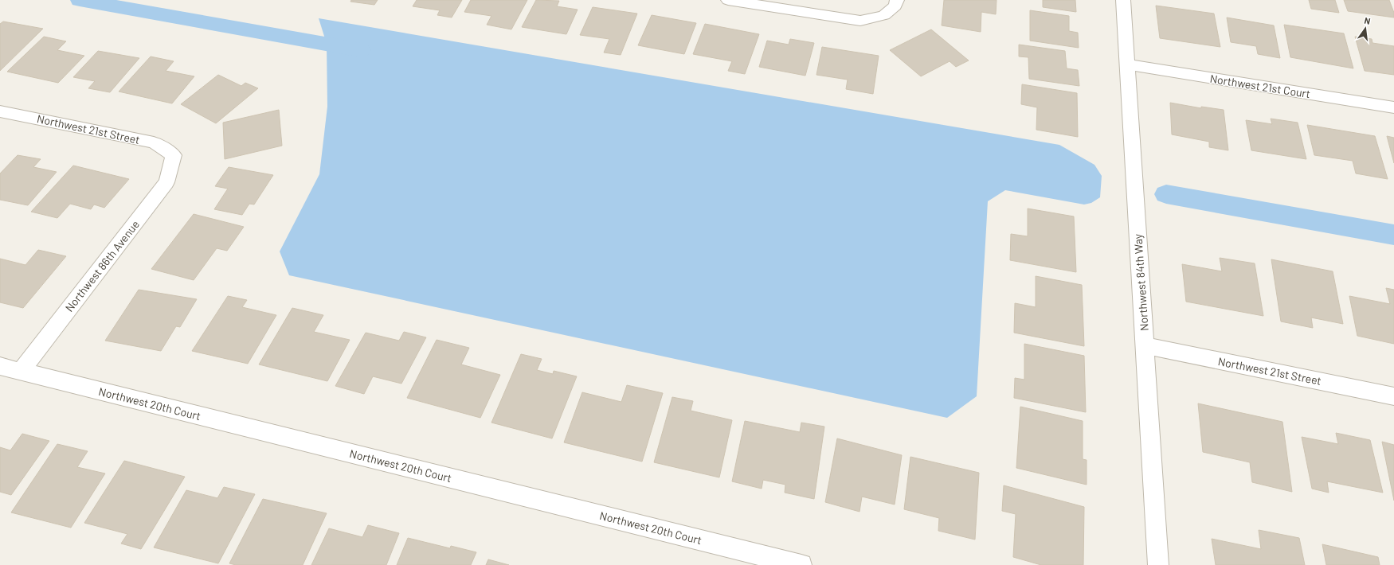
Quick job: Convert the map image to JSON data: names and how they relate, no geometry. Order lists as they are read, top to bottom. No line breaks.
{"streets":{"street":["Northwest 21st Court","Northwest 21st Street","Northwest 86th Avenue","Northwest 84th Way","Northwest 20th Court"]},"crossings":[["Northwest 21st Court","Northwest 84th Way"],["Northwest 21st Street","Northwest 86th Avenue"],["Northwest 21st Street","Northwest 84th Way"],["Northwest 86th Avenue","Northwest 20th Court"]],"north":"top"}
